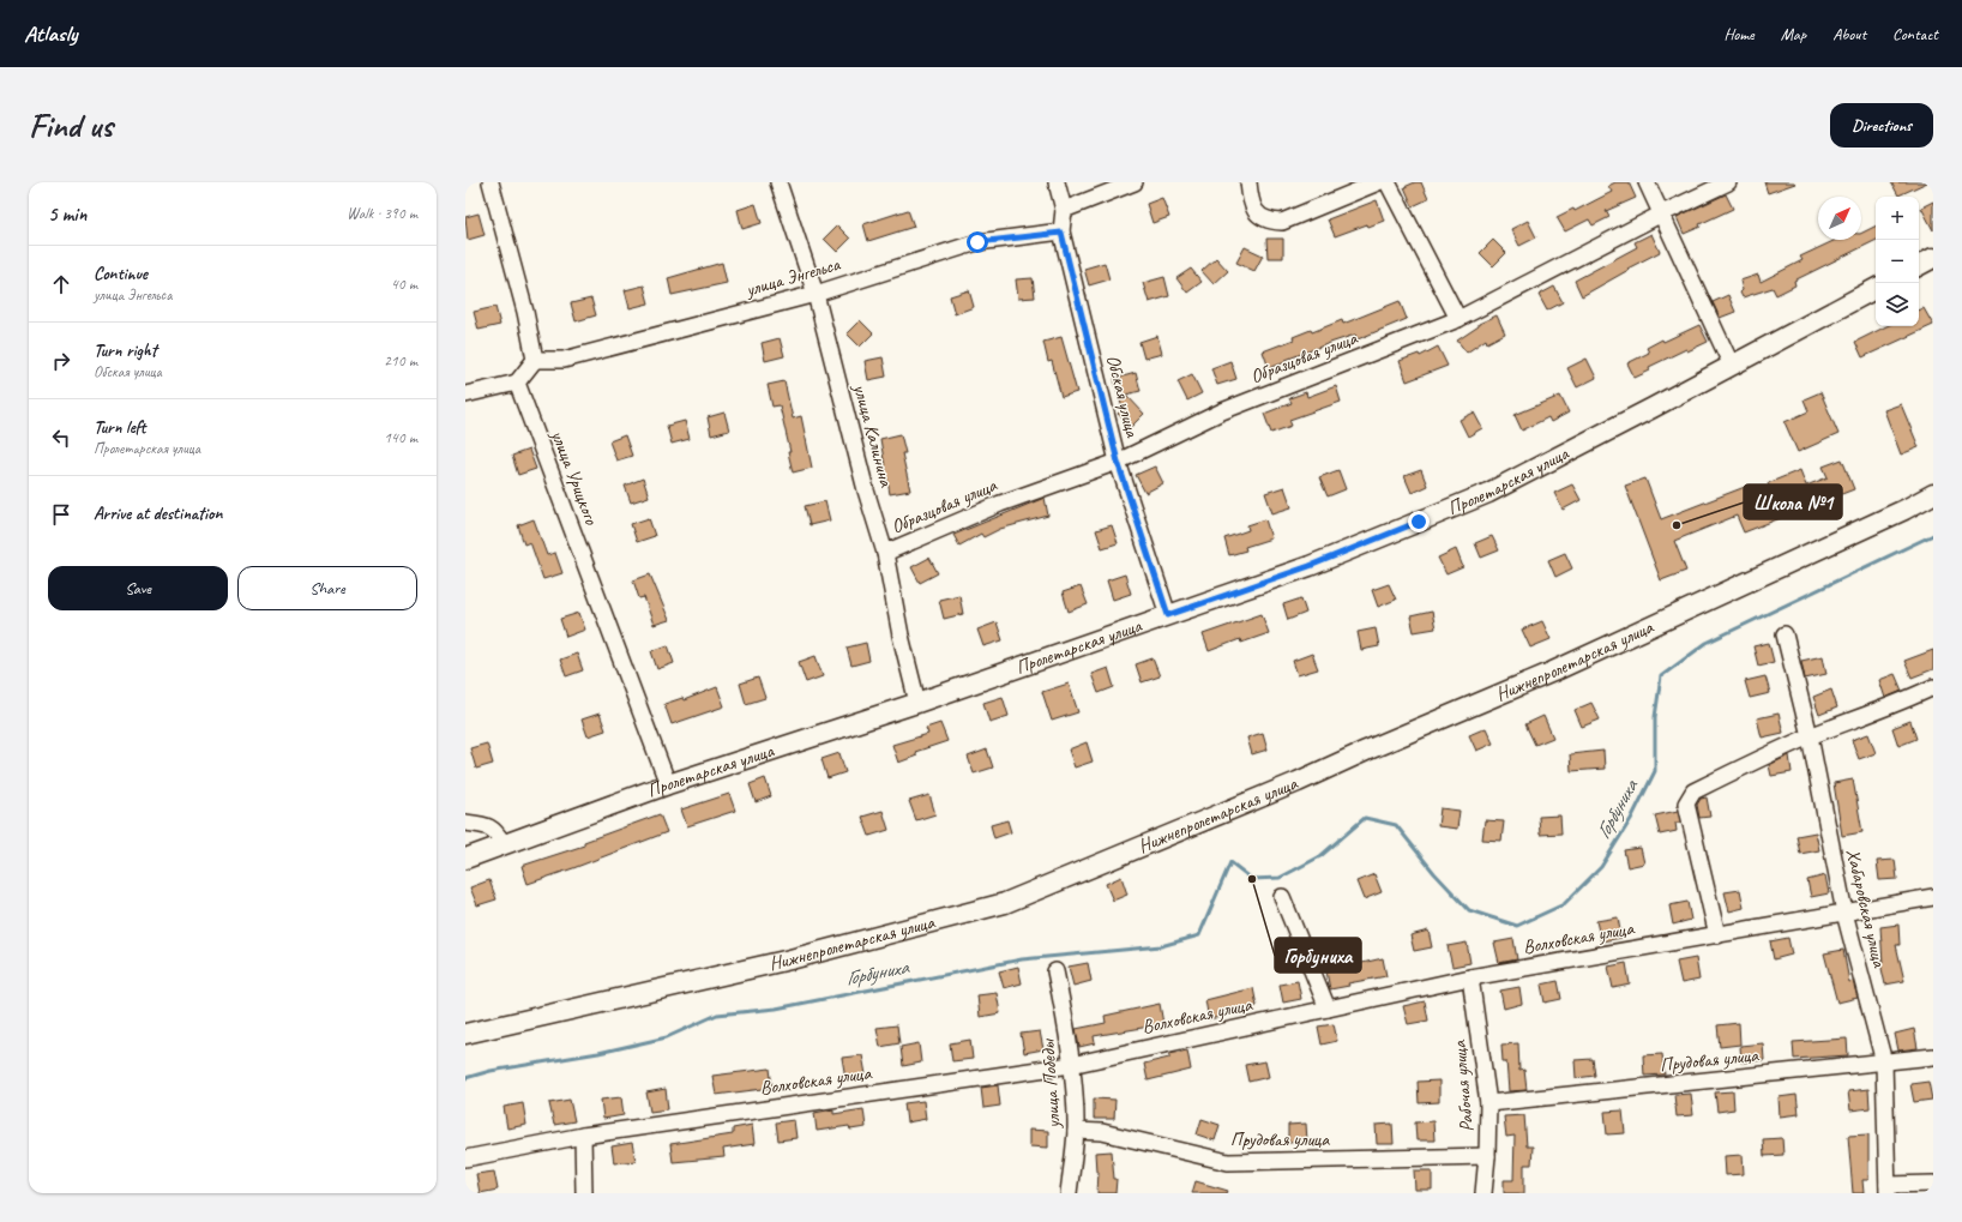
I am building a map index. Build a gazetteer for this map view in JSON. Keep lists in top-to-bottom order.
{
  "streets": {
    "main road": ["Пролетарская улица", "Нижнепролетарская улица"],
    "street": [
      "улица Энгельса",
      "Образцовая улица",
      "Обская улица",
      "улица Калинина",
      "улица Урицкого",
      "Хабаровская улица",
      "Волховская улица",
      "Прудовая улица",
      "улица Победы",
      "Рабочая улица"
    ]
  },
  "crossings": [
    ["улица Энгельса", "Обская улица"],
    ["улица Энгельса", "улица Калинина"],
    ["Образцовая улица", "Обская улица"],
    ["Образцовая улица", "улица Калинина"],
    ["Обская улица", "Пролетарская улица"],
    ["улица Калинина", "Пролетарская улица"],
    ["улица Урицкого", "Пролетарская улица"],
    ["Хабаровская улица", "Волховская улица"],
    ["Хабаровская улица", "Прудовая улица"],
    ["Волховская улица", "улица Победы"],
    ["Волховская улица", "Рабочая улица"],
    ["Прудовая улица", "улица Победы"],
    ["Прудовая улица", "Рабочая улица"]
  ],
  "water": ["Горбуниха"],
  "places": ["Школа №1", "Горбуниха"],
  "north": "top right",
  "page": {
    "header": "Atlasly",
    "nav": [
      "Home",
      "Map",
      "About",
      "Contact"
    ],
    "buttons": [
      "Directions",
      ["Save", "Share"]
    ],
    "title": "Find us",
    "heading": ["5 min", "Walk · 390 m"],
    "map_buttons": ["+", "−"],
    "list": [
      ["Continue", "улица Энгельса", "40 m"],
      ["Turn right", "Обская улица", "210 m"],
      ["Turn left", "Пролетарская улица", "140 m"],
      "Arrive at destination"
    ]
  }
}
